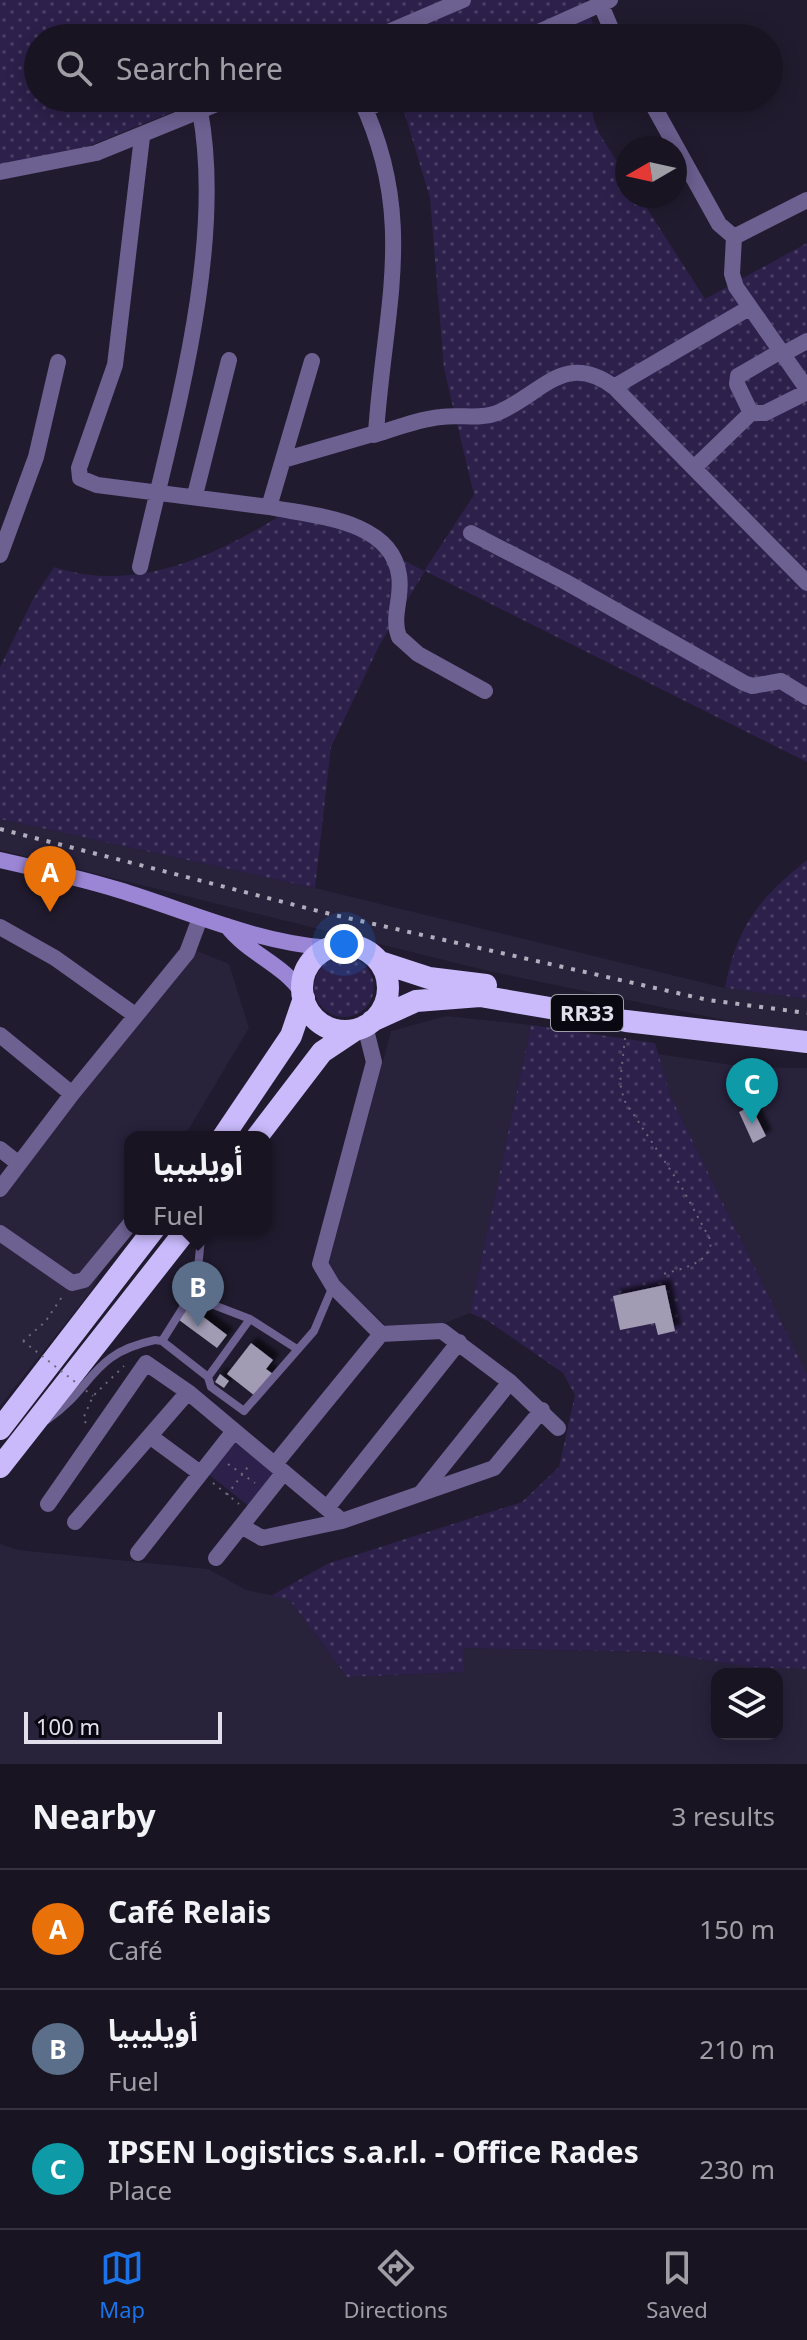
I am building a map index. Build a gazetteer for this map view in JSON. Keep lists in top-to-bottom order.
{
  "streets": {
    "highway": ["RR33"]
  },
  "scale_bar": "100 m",
  "north": "left",
  "page": {
    "search": "Search here",
    "pins": ["A", "C", "B"],
    "popup": ["أويليبيا", "Fuel"],
    "scale": "100 m",
    "heading": ["Nearby", "3 results"],
    "list": [
      {
        "mark": "A",
        "name": "Café Relais",
        "note": "Café",
        "value": "150 m"
      },
      {
        "mark": "B",
        "name": "أويليبيا",
        "note": "Fuel",
        "value": "210 m"
      },
      {
        "mark": "C",
        "name": "IPSEN Logistics s.a.r.l. - Office Rades",
        "note": "Place",
        "value": "230 m"
      }
    ],
    "nav": ["Map", "Directions", "Saved"]
  }
}
